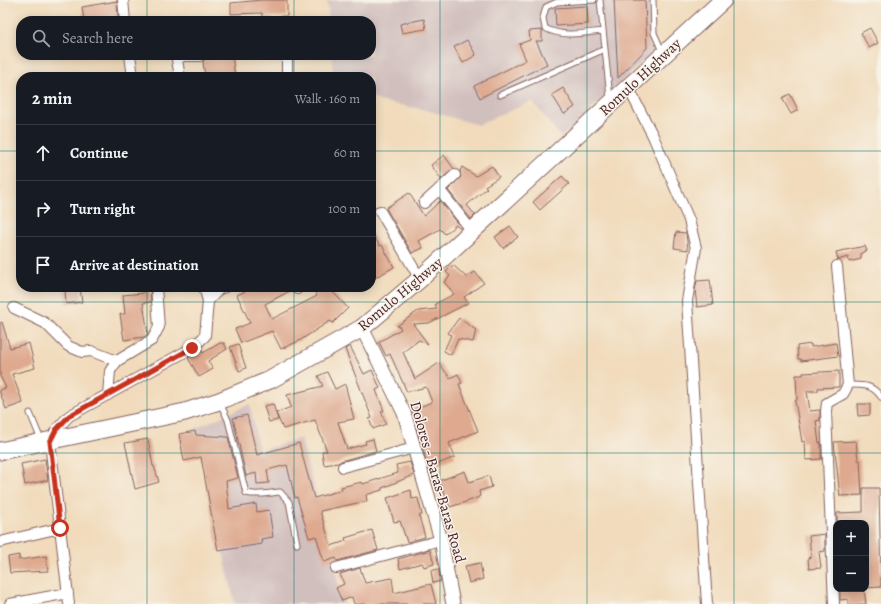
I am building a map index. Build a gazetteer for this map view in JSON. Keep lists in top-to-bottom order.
{
  "streets": {
    "highway": ["Romulo Highway"],
    "street": ["Dolores - Baras-Baras Road"]
  },
  "crossings": [
    ["Romulo Highway", "Dolores - Baras-Baras Road"]
  ],
  "page": {
    "search": "Search here",
    "heading": ["2 min", "Walk · 160 m"],
    "list": [
      ["Continue", "60 m"],
      ["Turn right", "100 m"],
      "Arrive at destination"
    ],
    "map_buttons": ["+", "−"]
  }
}
